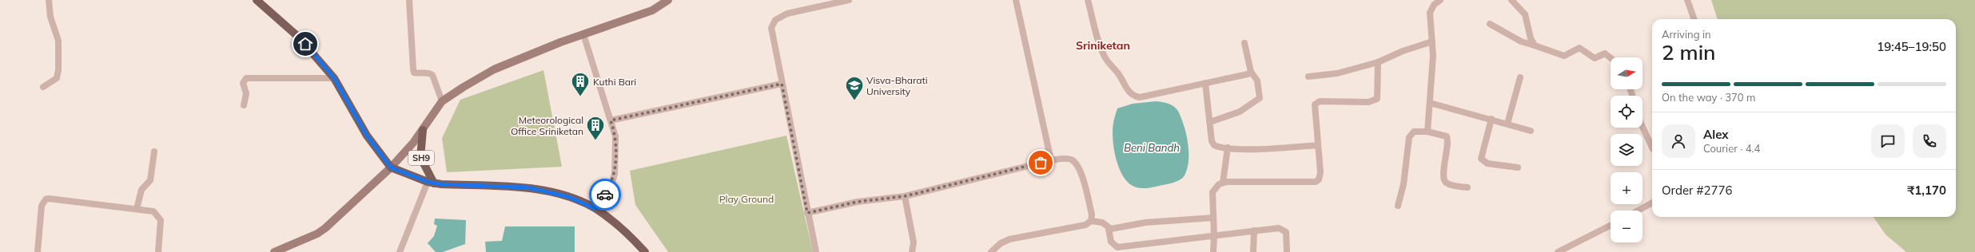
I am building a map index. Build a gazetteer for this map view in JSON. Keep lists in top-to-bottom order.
{
  "streets": {
    "main road": ["SH9"]
  },
  "districts": ["Sriniketan"],
  "water": ["Beni Bandh"],
  "parks": ["Play Ground"],
  "places": {
    "building": ["Kuthi Bari", "Meteorological Office Sriniketan"],
    "school or university": ["Visva-Bharati University"]
  },
  "north": "right",
  "page": {
    "heading": ["2 min", "Arriving in", "19:45–19:50"],
    "panel": [
      "Alex",
      "Courier · 4.4",
      "Order #2776",
      "₹1,170"
    ],
    "map_buttons": ["+", "−"],
    "bar": "On the way · 370 m"
  }
}
